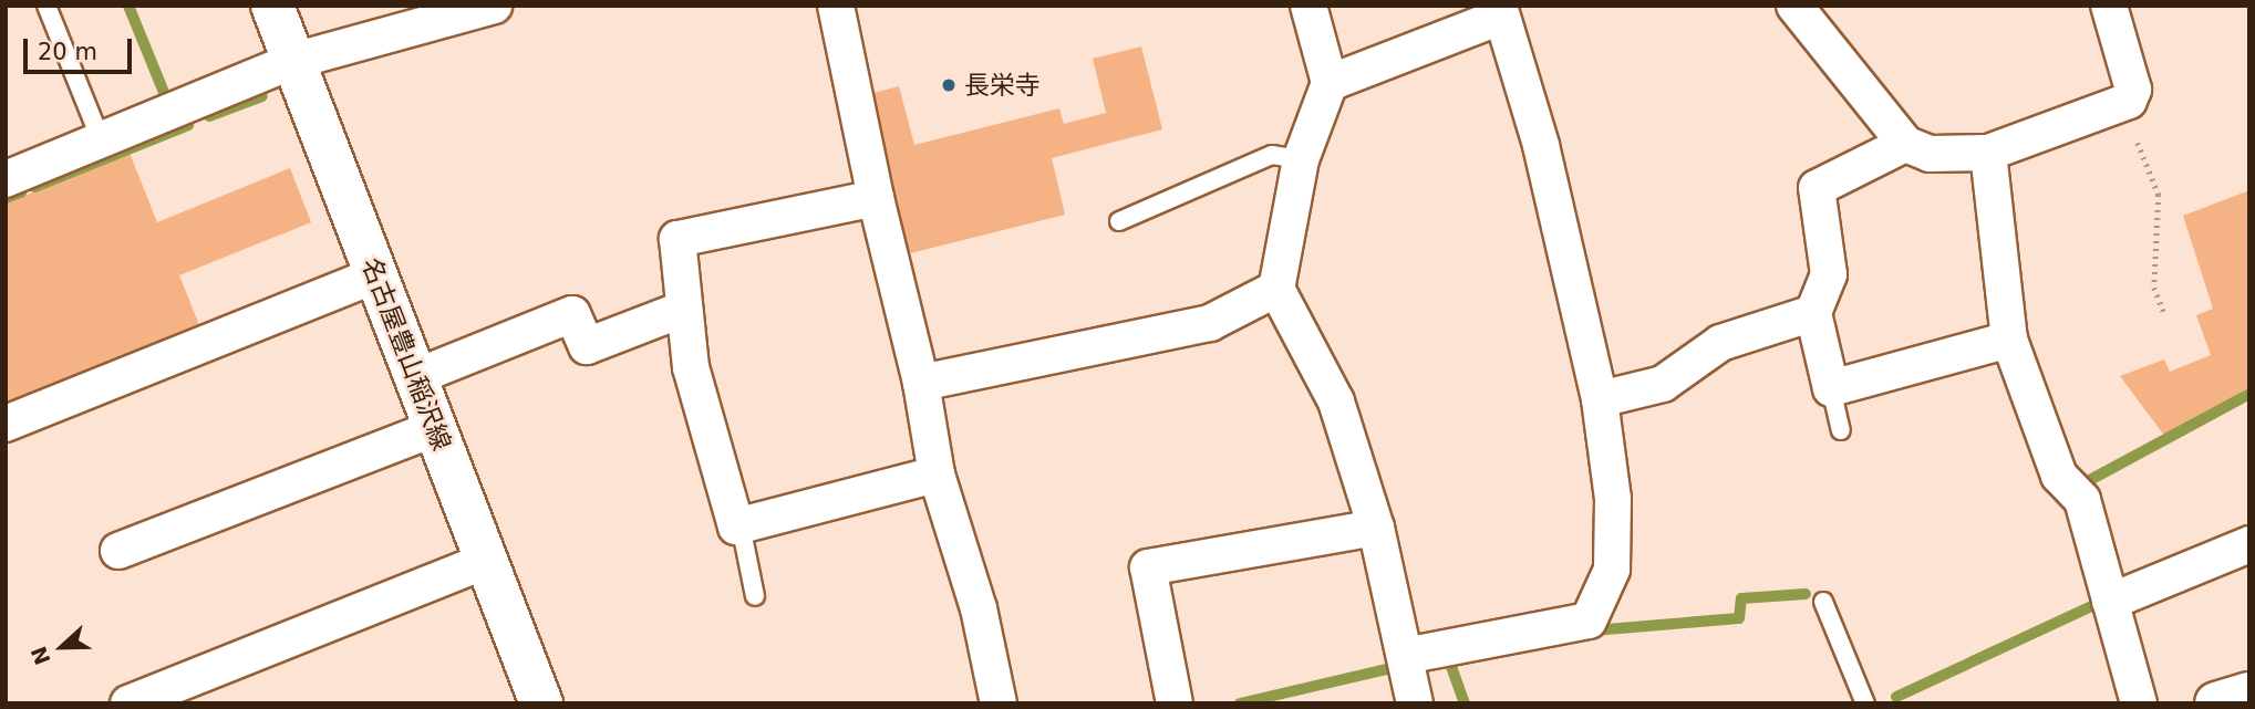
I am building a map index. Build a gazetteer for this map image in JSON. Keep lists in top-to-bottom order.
{
  "streets": {
    "main road": ["名古屋豊山稲沢線"]
  },
  "places": ["長栄寺"],
  "scale_bar": "20 m",
  "north": "left"
}
